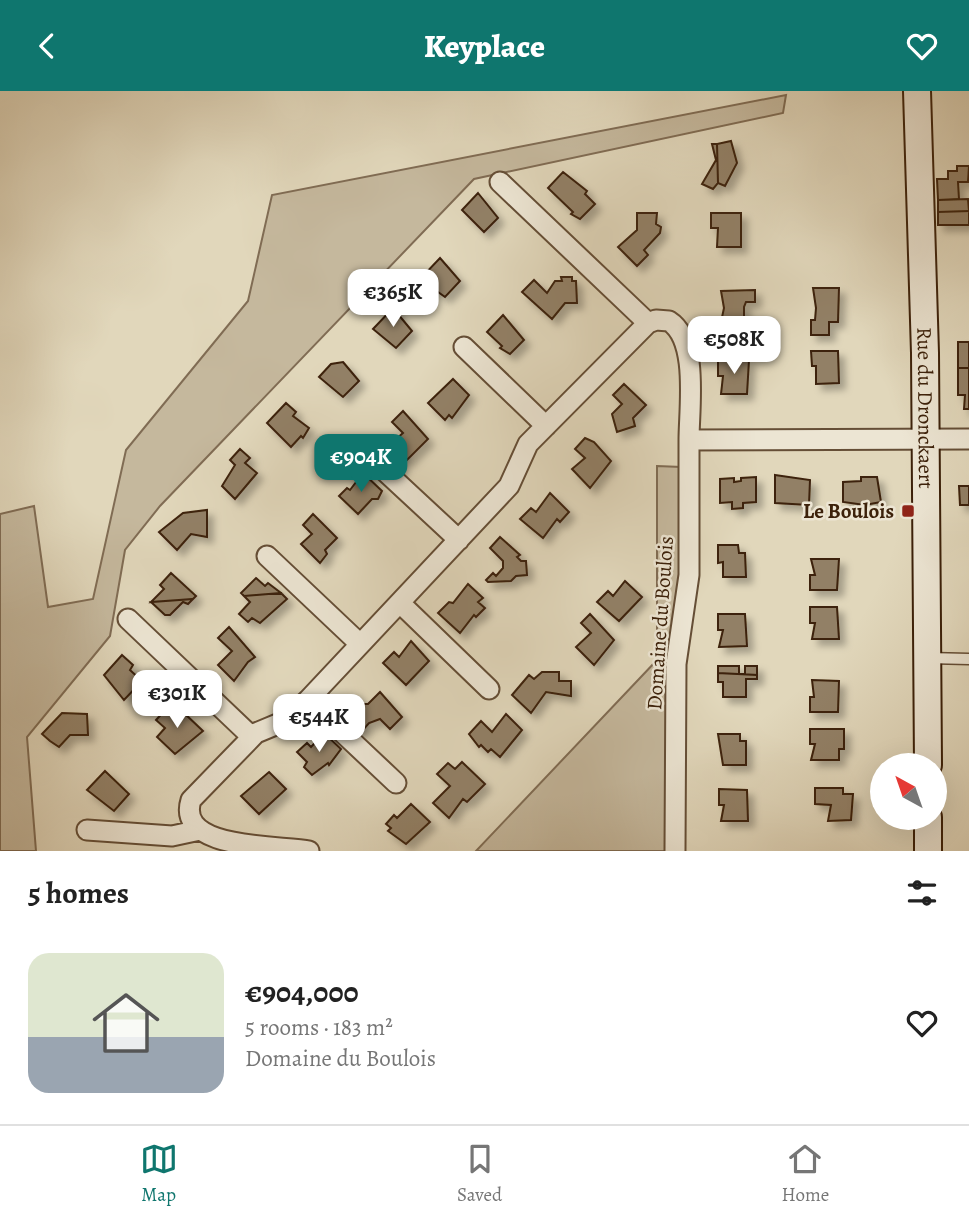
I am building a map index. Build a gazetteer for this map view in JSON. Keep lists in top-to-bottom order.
{
  "streets": {
    "main road": ["Rue du Dronckaert"],
    "street": ["Domaine du Boulois"]
  },
  "places": {
    "transit": ["Le Boulois"]
  },
  "north": "top left",
  "page": {
    "header": "Keyplace",
    "price": [
      "€365K",
      "€508K",
      "€904K",
      "€301K",
      "€544K"
    ],
    "heading": "5 homes",
    "list": [
      {
        "name": "€904,000",
        "note": "5 rooms · 183 m² · Domaine du Boulois"
      }
    ],
    "tabs": ["Map", "Saved", "Home"]
  }
}
